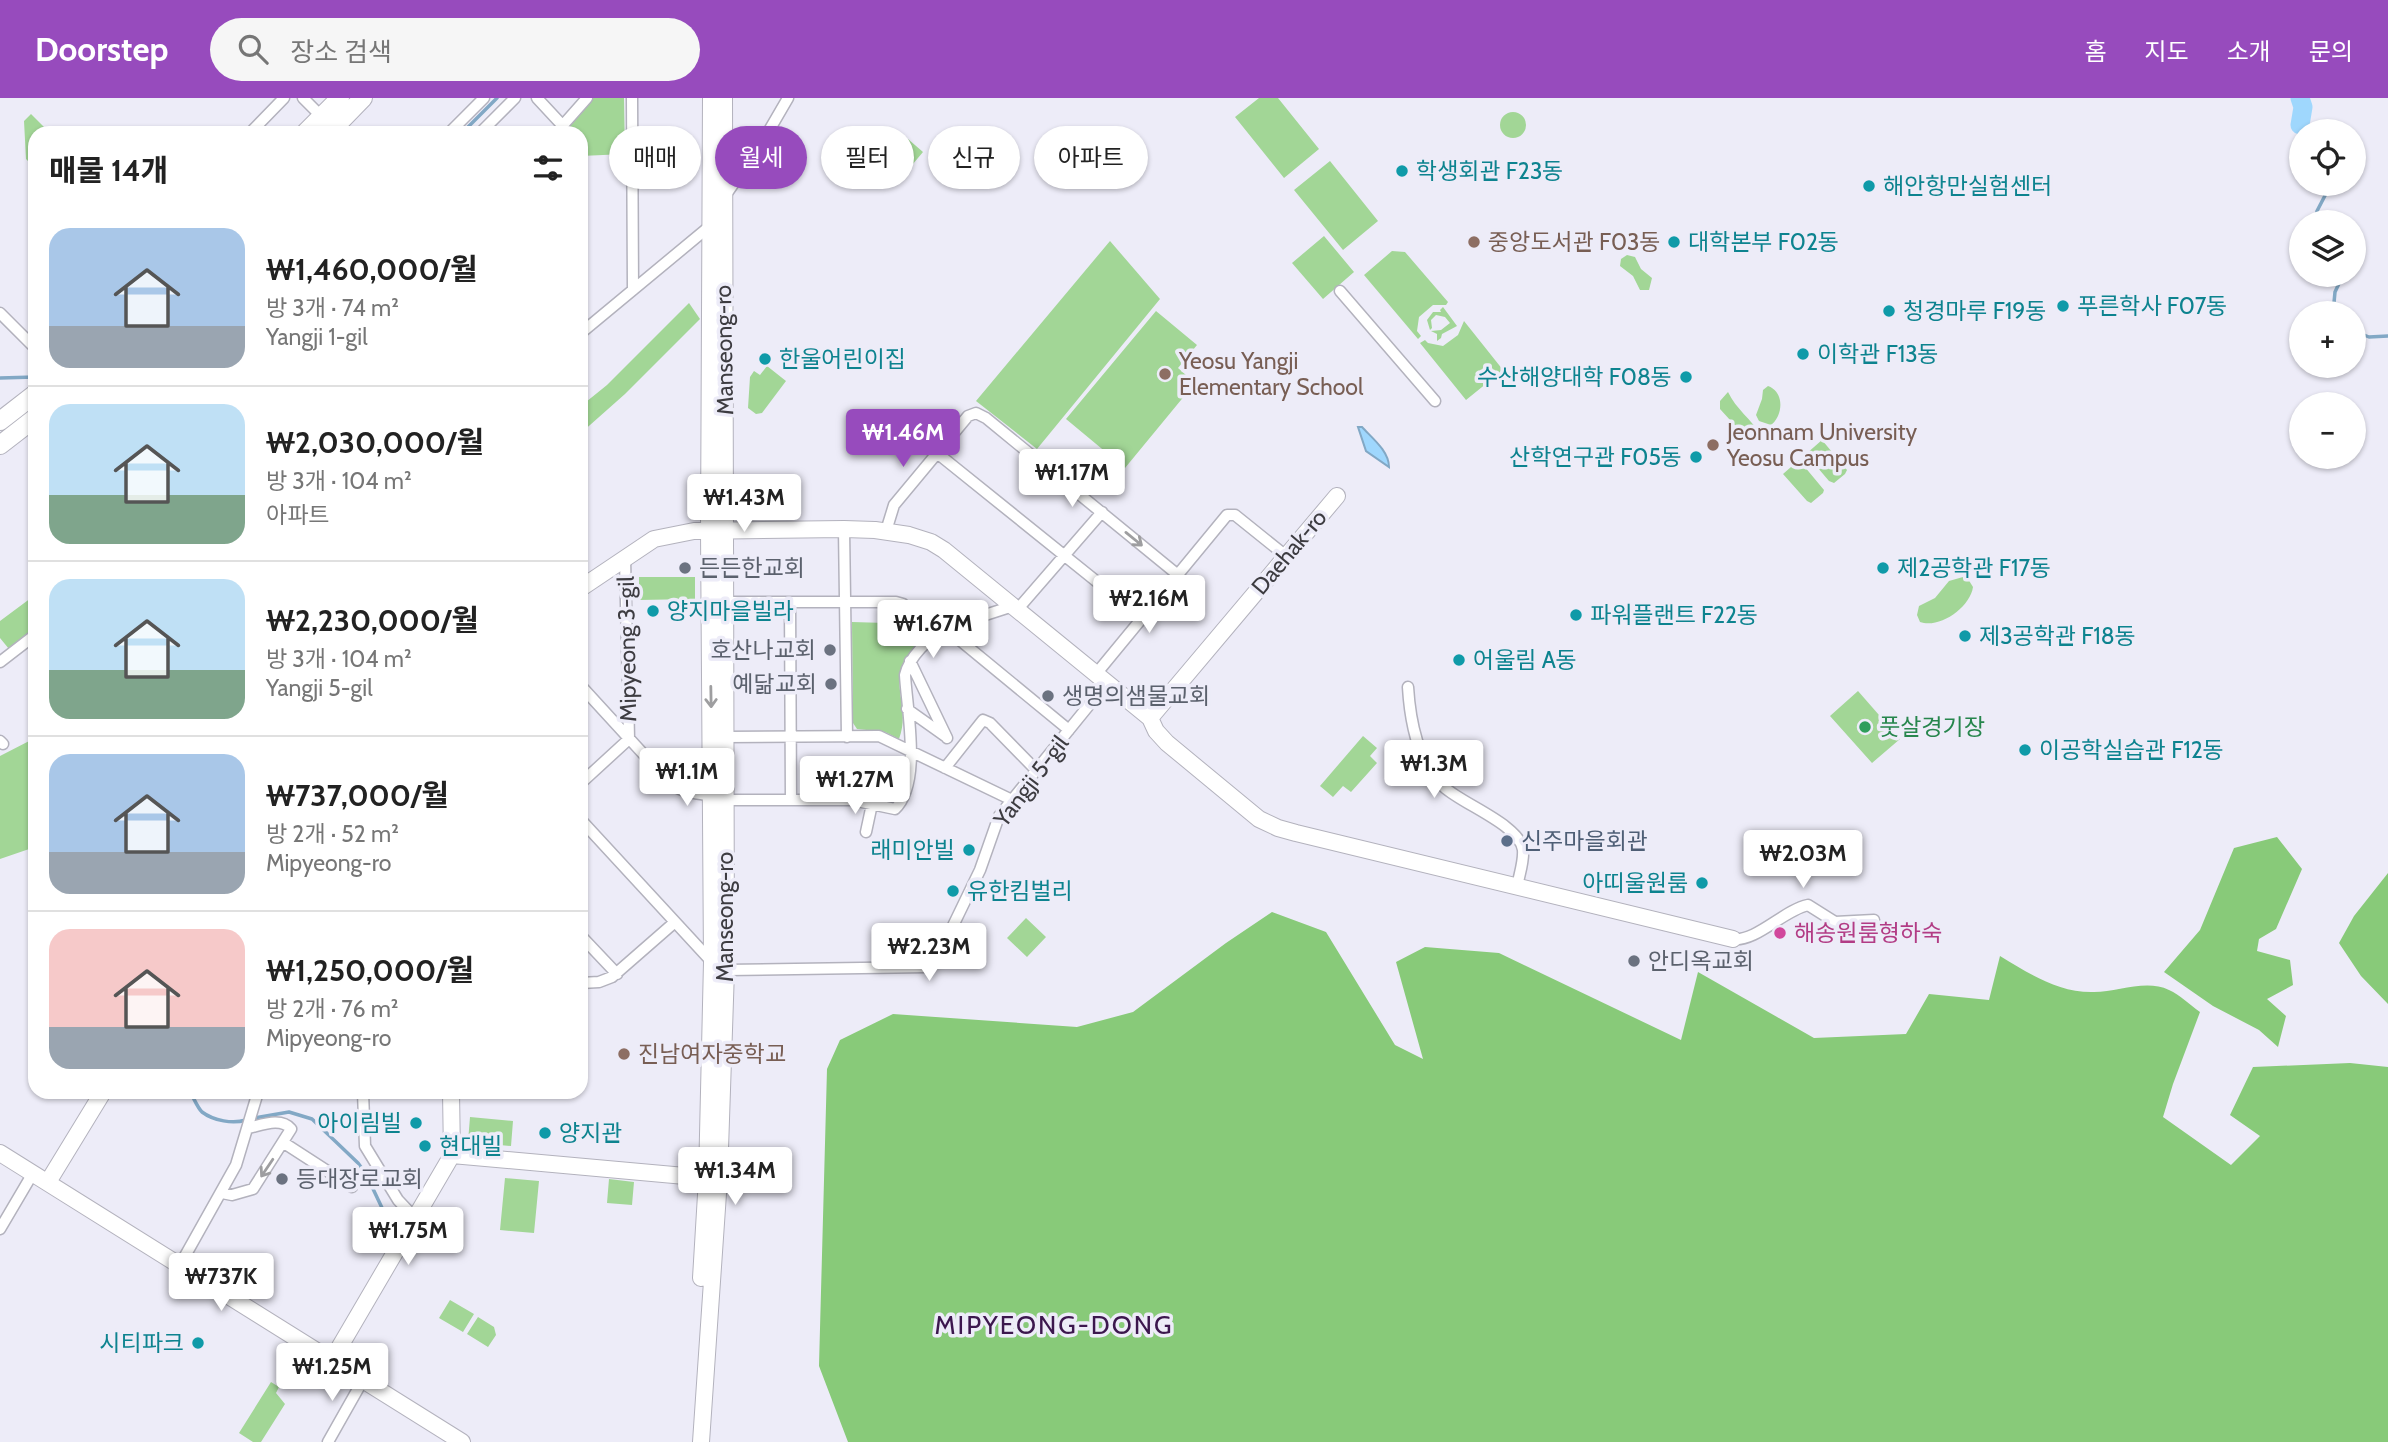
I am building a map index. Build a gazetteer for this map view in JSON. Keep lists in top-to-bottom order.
{
  "streets": {
    "street": [
      "Manseong-ro",
      "Daehak-ro",
      "Mipyeong 3-gil",
      "Yangji 5-gil"
    ]
  },
  "crossings": [
    ["Manseong-ro", "Mipyeong 3-gil"],
    ["Manseong-ro", "Yangji 5-gil"],
    ["Daehak-ro", "Yangji 5-gil"]
  ],
  "districts": ["MIPYEONG-DONG"],
  "places": [
    "학생회관 F23동",
    "해안항만실험센터",
    "중앙도서관 F03동",
    "대학본부 F02동",
    "푸른학사 F07동",
    "청경마루 F19동",
    "이학관 F13동",
    "한울어린이집",
    "Yeosu Yangji Elementary School",
    "수산해양대학 F08동",
    "Jeonnam University Yeosu Campus",
    "산학연구관 F05동",
    "든든한교회",
    "제2공학관 F17동",
    "양지마을빌라",
    "파워플랜트 F22동",
    "제3공학관 F18동",
    "호산나교회",
    "어울림 A동",
    "예닮교회",
    "생명의샘물교회",
    "풋살경기장",
    "이공학실습관 F12동",
    "신주마을회관",
    "래미안빌",
    "아띠울원룸",
    "유한킴벌리",
    "해송원룸형하숙",
    "안디옥교회",
    "진남여자중학교",
    "아이림빌",
    "양지관",
    "현대빌",
    "등대장로교회",
    "시티파크"
  ],
  "page": {
    "header": "Doorstep",
    "search": "장소 검색",
    "nav": [
      "홈",
      "지도",
      "소개",
      "문의"
    ],
    "map_buttons": ["+", "−"],
    "chip": [
      "매매",
      "월세",
      "필터",
      "신규",
      "아파트"
    ],
    "heading": "매물 14개",
    "list": [
      {
        "name": "₩1,460,000/월",
        "note": "방 3개 · 74 m² · Yangji 1-gil"
      },
      {
        "name": "₩2,030,000/월",
        "note": "방 3개 · 104 m² · 아파트"
      },
      {
        "name": "₩2,230,000/월",
        "note": "방 3개 · 104 m² · Yangji 5-gil"
      },
      {
        "name": "₩737,000/월",
        "note": "방 2개 · 52 m² · Mipyeong-ro"
      },
      {
        "name": "₩1,250,000/월",
        "note": "방 2개 · 76 m² · Mipyeong-ro"
      }
    ],
    "price": [
      "₩1.46M",
      "₩1.17M",
      "₩1.43M",
      "₩2.16M",
      "₩1.67M",
      "₩1.3M",
      "₩1.1M",
      "₩1.27M",
      "₩2.03M",
      "₩2.23M",
      "₩1.34M",
      "₩1.75M",
      "₩737K",
      "₩1.25M"
    ]
  }
}
